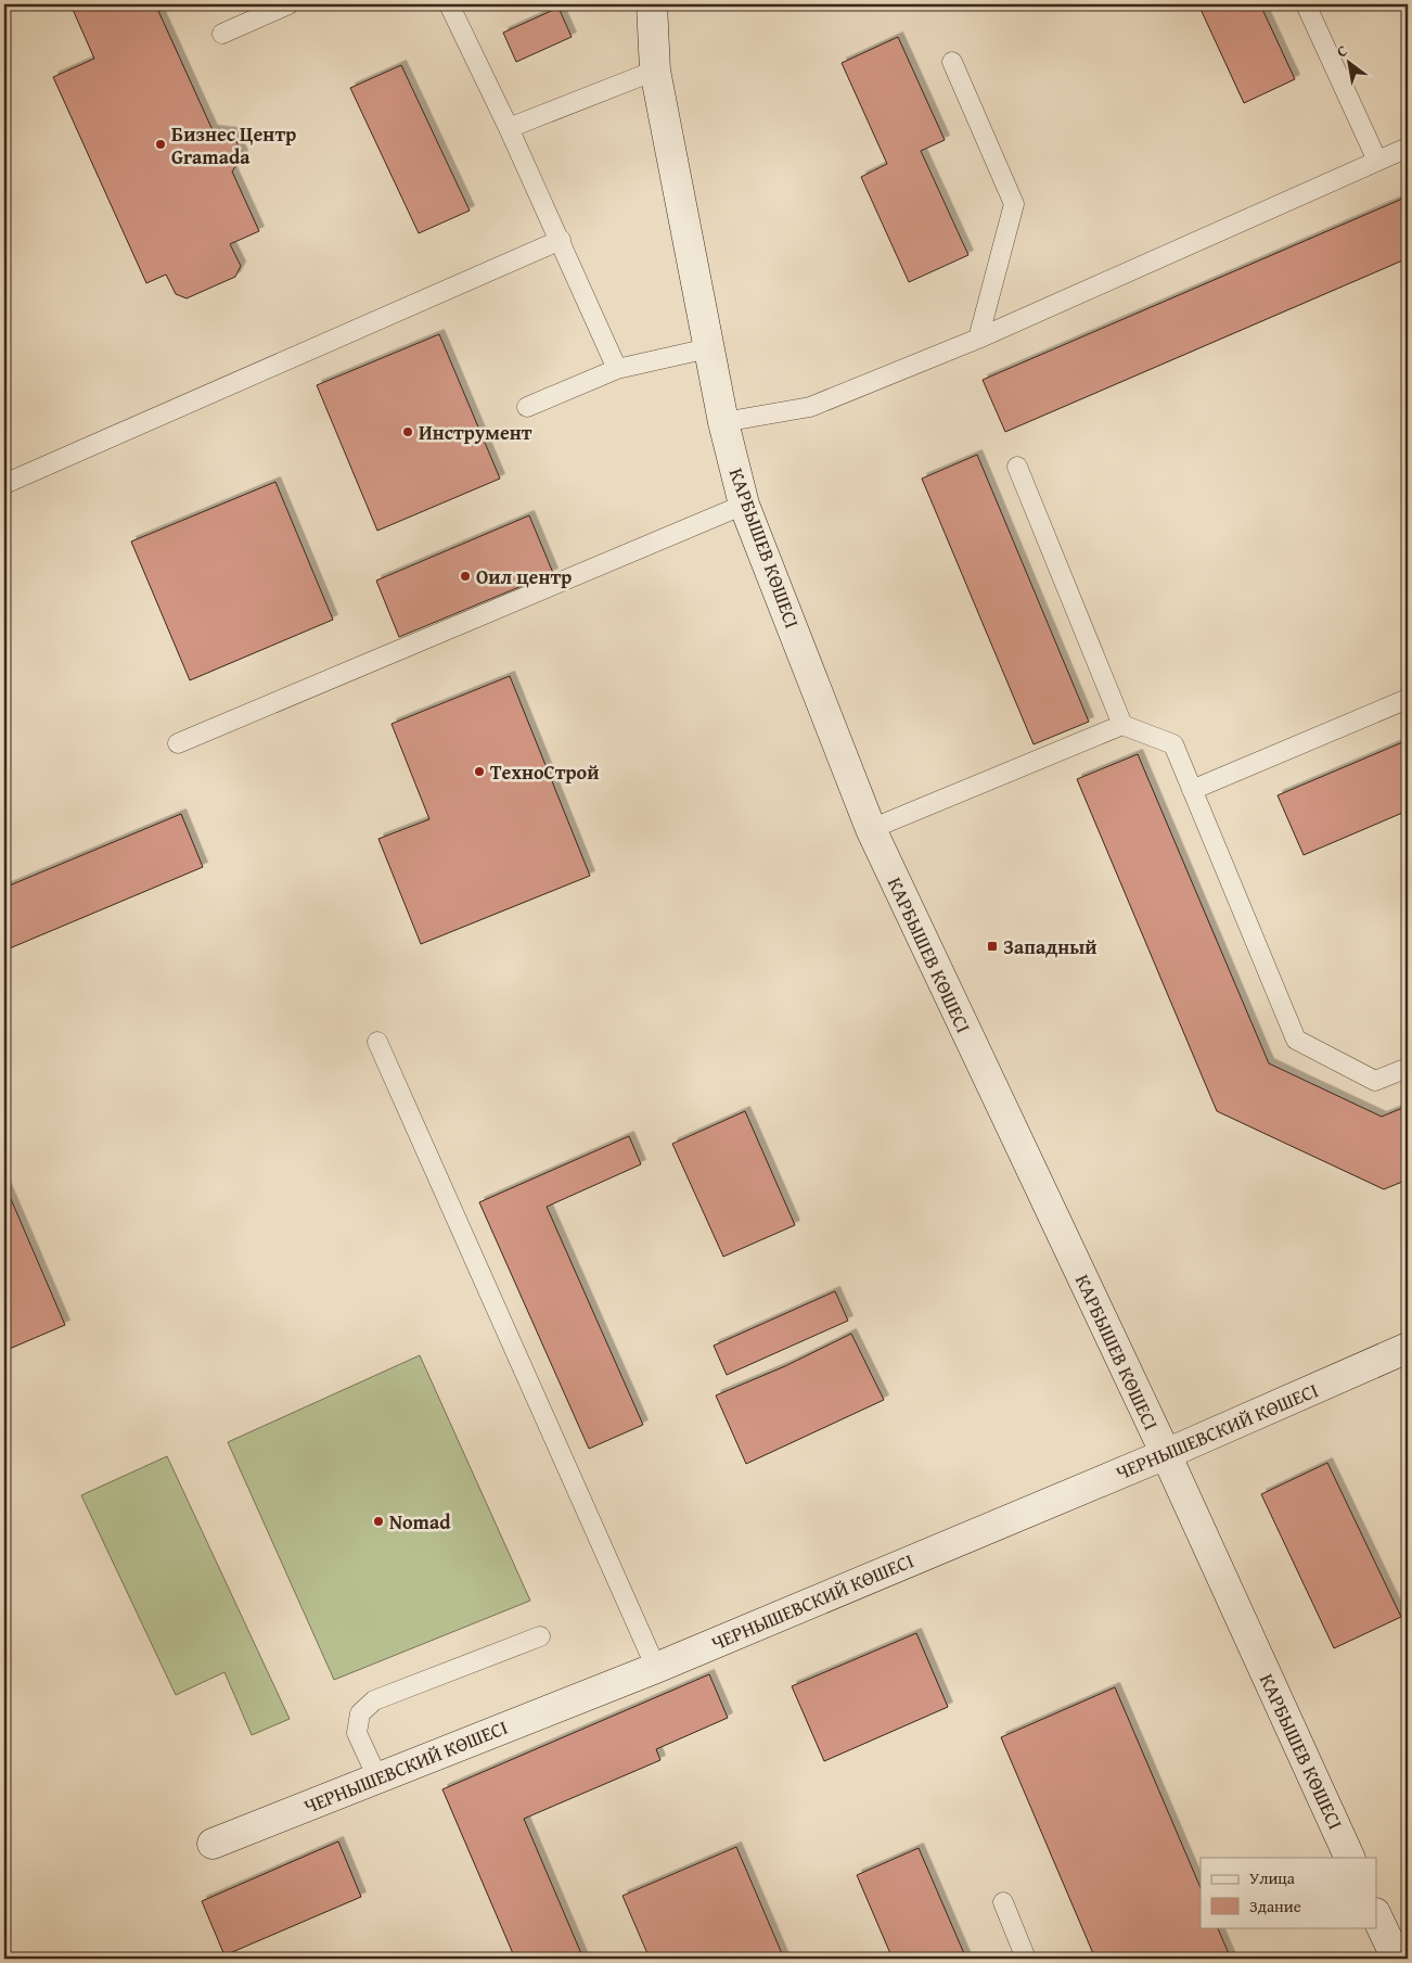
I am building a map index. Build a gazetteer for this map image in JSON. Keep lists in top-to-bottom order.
{
  "streets": {
    "main road": ["КАРБЫШЕВ КӨШЕСІ", "ЧЕРНЫШЕВСКИЙ КӨШЕСІ"]
  },
  "crossings": [
    ["КАРБЫШЕВ КӨШЕСІ", "ЧЕРНЫШЕВСКИЙ КӨШЕСІ"]
  ],
  "places": {
    "other": [
      "Бизнес Центр Gramada",
      "Инструмент",
      "Оил центр",
      "ТехноСтрой",
      "Nomad"
    ],
    "transit": ["Западный"]
  },
  "legend": ["Улица", "Здание"],
  "north": "top left"
}
